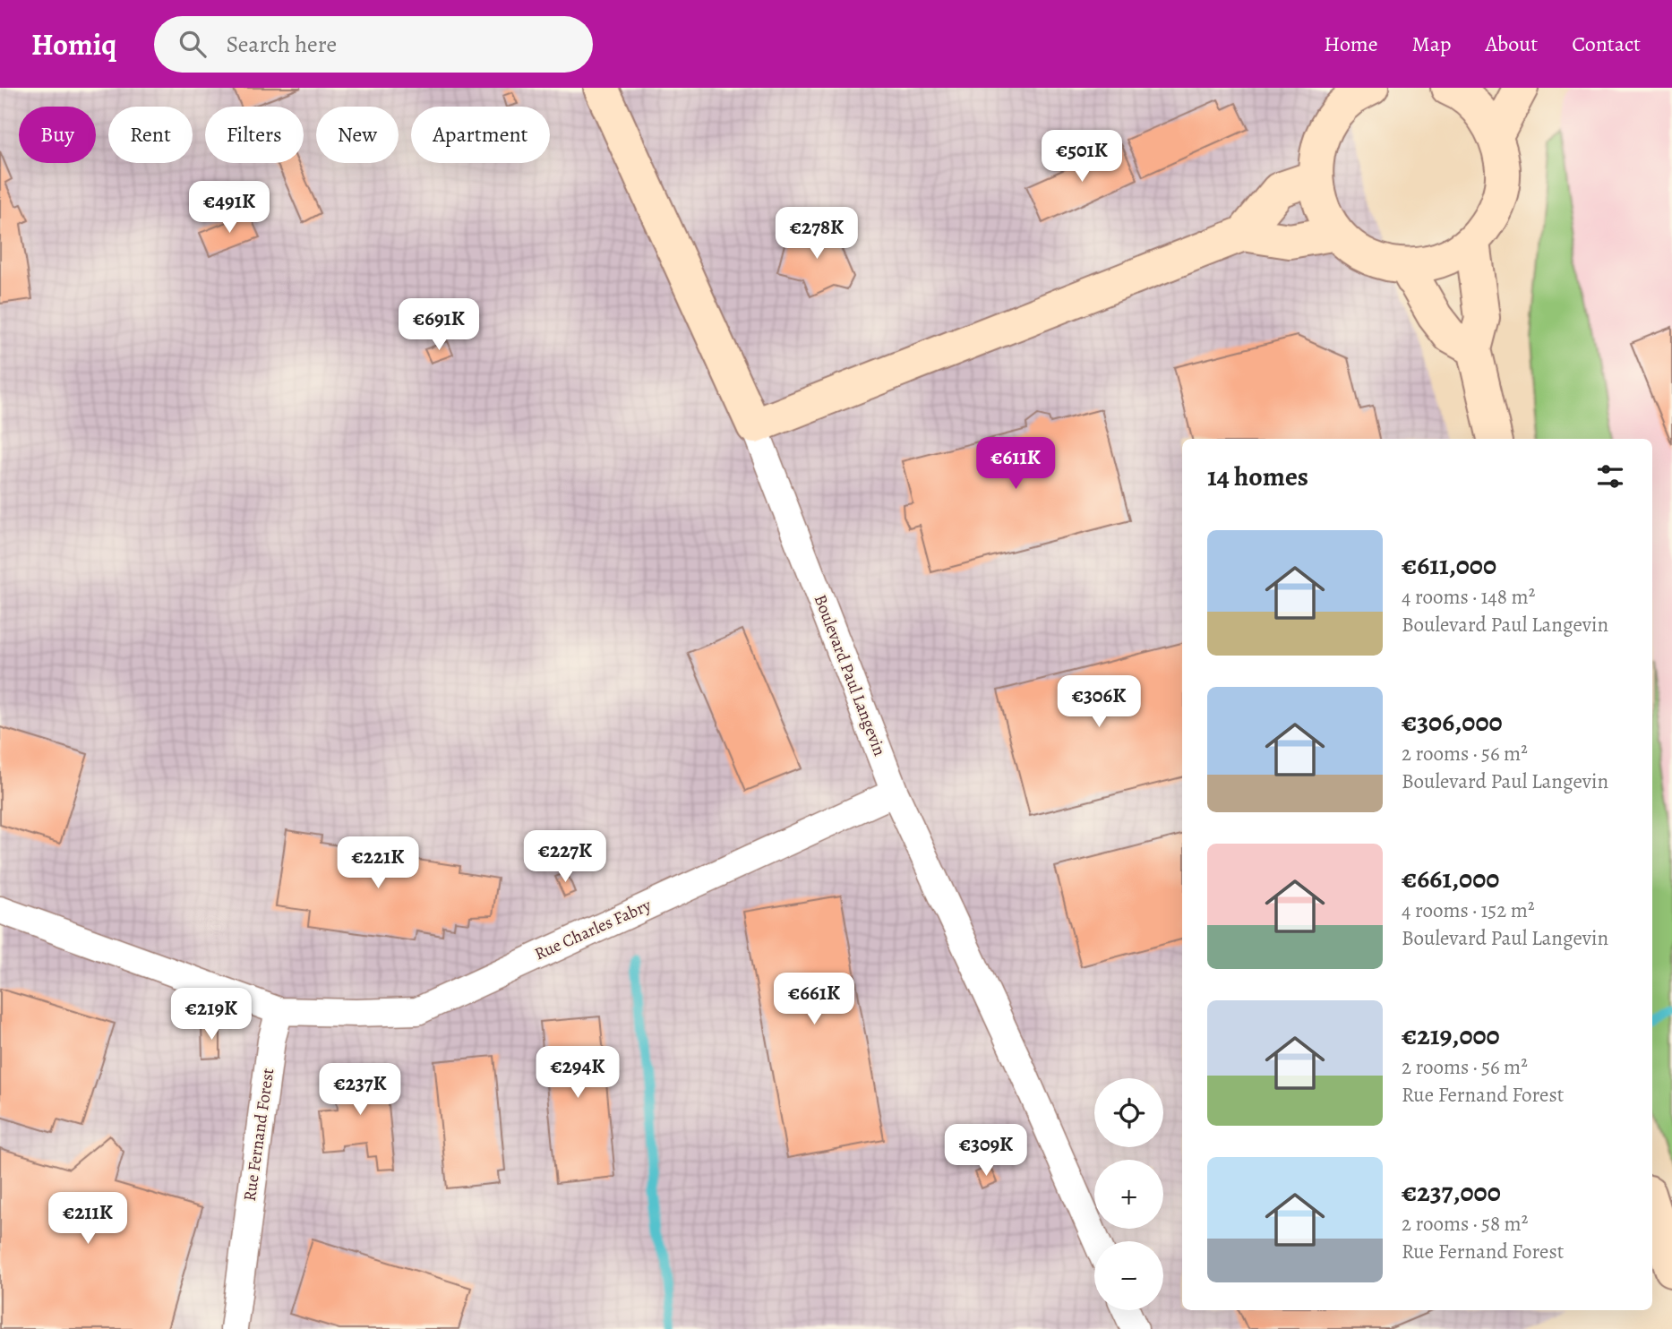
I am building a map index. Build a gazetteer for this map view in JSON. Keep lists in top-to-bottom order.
{
  "streets": {
    "main road": ["Boulevard Paul Langevin"],
    "street": ["Rue Charles Fabry", "Rue Fernand Forest"]
  },
  "crossings": [
    ["Boulevard Paul Langevin", "Rue Charles Fabry"],
    ["Rue Charles Fabry", "Rue Fernand Forest"]
  ],
  "page": {
    "header": "Homiq",
    "search": "Search here",
    "nav": [
      "Home",
      "Map",
      "About",
      "Contact"
    ],
    "chip": [
      "Buy",
      "Rent",
      "Filters",
      "New",
      "Apartment"
    ],
    "price": [
      "€501K",
      "€491K",
      "€278K",
      "€691K",
      "€611K",
      "€306K",
      "€227K",
      "€221K",
      "€661K",
      "€219K",
      "€294K",
      "€237K",
      "€309K",
      "€211K"
    ],
    "heading": "14 homes",
    "list": [
      {
        "name": "€611,000",
        "note": "4 rooms · 148 m² · Boulevard Paul Langevin"
      },
      {
        "name": "€306,000",
        "note": "2 rooms · 56 m² · Boulevard Paul Langevin"
      },
      {
        "name": "€661,000",
        "note": "4 rooms · 152 m² · Boulevard Paul Langevin"
      },
      {
        "name": "€219,000",
        "note": "2 rooms · 56 m² · Rue Fernand Forest"
      },
      {
        "name": "€237,000",
        "note": "2 rooms · 58 m² · Rue Fernand Forest"
      }
    ],
    "map_buttons": ["+", "−"]
  }
}
